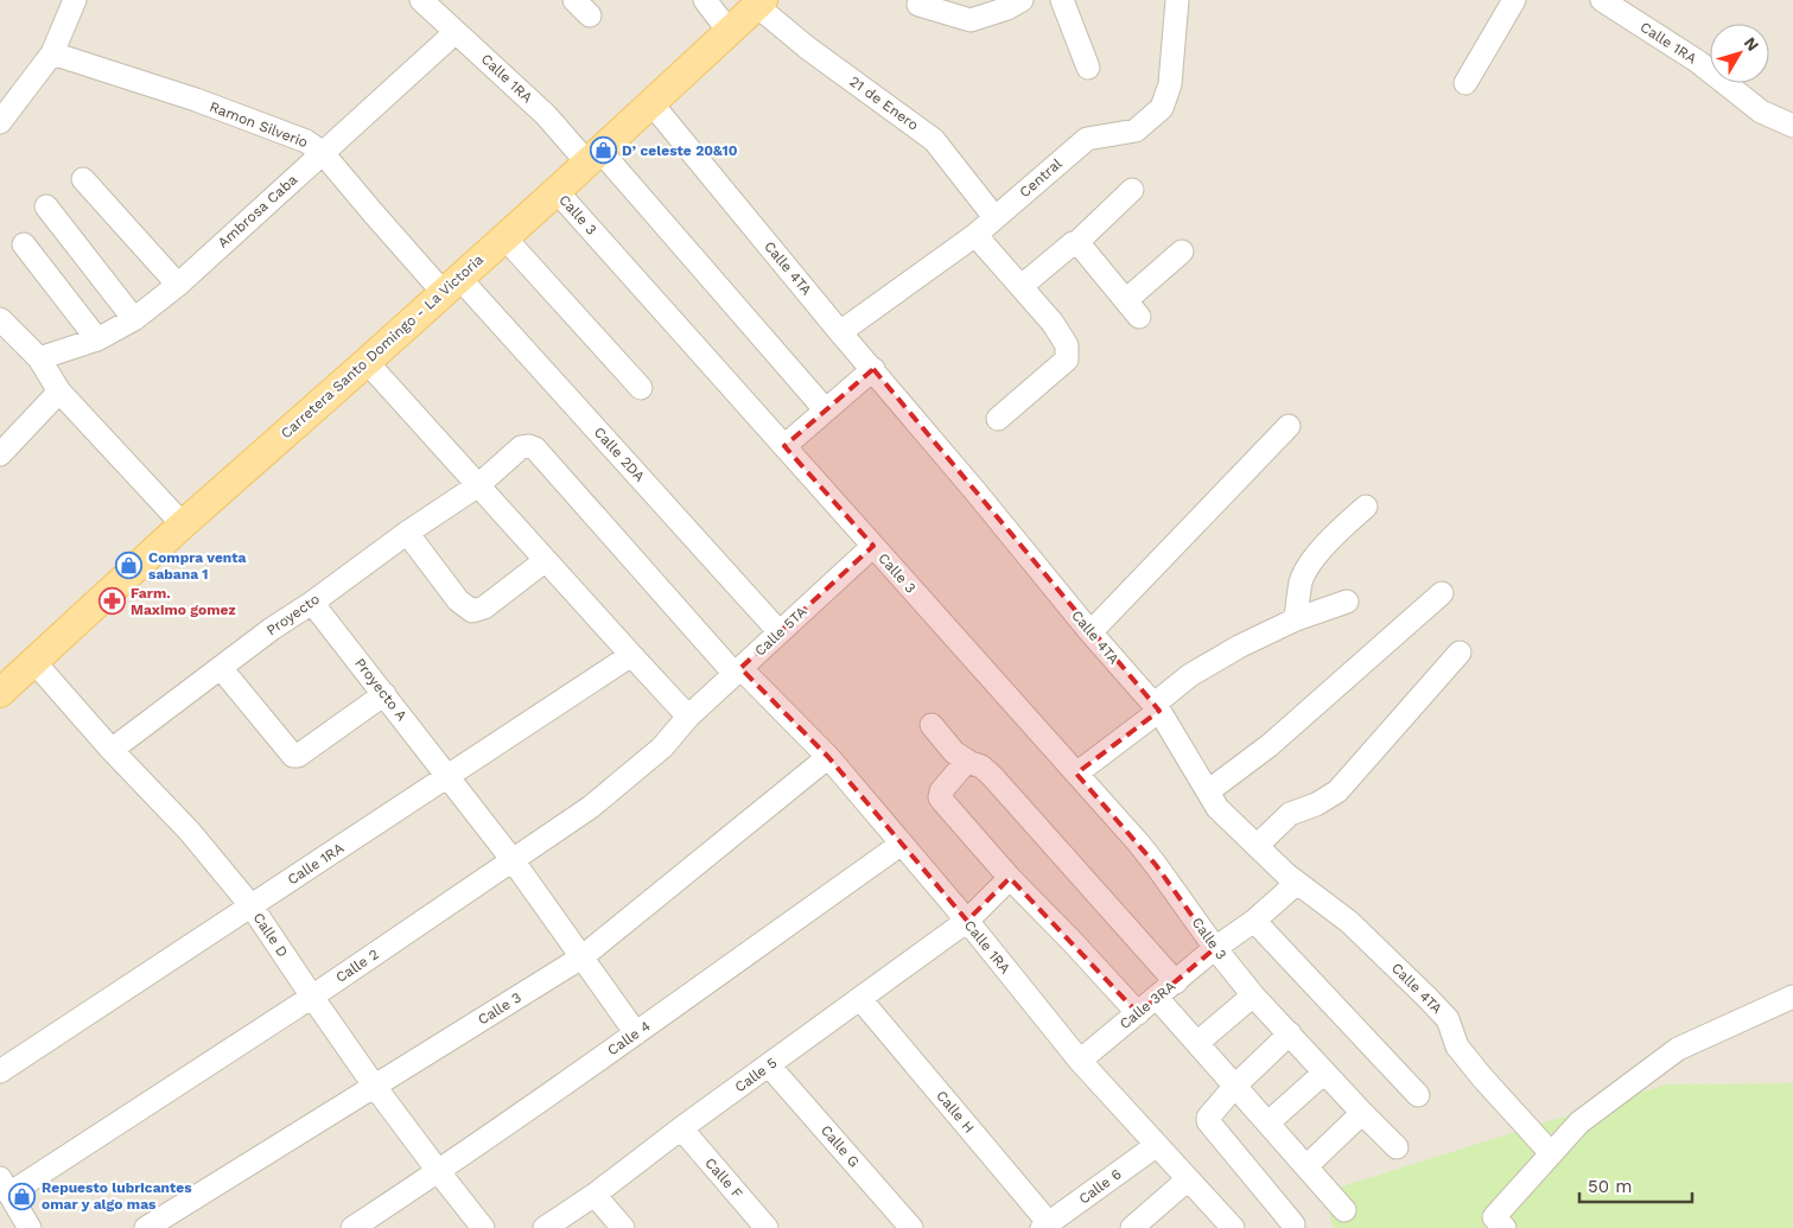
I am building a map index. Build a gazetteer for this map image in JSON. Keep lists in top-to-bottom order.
{
  "streets": {
    "main road": ["Carretera Santo Domingo - La Victoria"],
    "street": [
      "Calle 1RA",
      "21 de Enero",
      "Ramon Silverio",
      "Central",
      "Ambrosa Caba",
      "Calle 3",
      "Calle 4TA",
      "Calle 2DA",
      "Proyecto",
      "Calle 5TA",
      "Proyecto A",
      "Calle D",
      "Calle 2",
      "Calle 3RA",
      "Calle 4",
      "Calle 5",
      "Calle H",
      "Calle G",
      "Calle F",
      "Calle 6"
    ]
  },
  "crossings": [
    ["Calle 1RA", "Ambrosa Caba"],
    ["Calle 1RA", "Calle 3"],
    ["Calle 1RA", "Carretera Santo Domingo - La Victoria"],
    ["Calle 1RA", "Proyecto"],
    ["Calle 1RA", "Calle 5TA"],
    ["Calle 1RA", "Proyecto A"],
    ["Calle 1RA", "Calle D"],
    ["Calle 1RA", "Calle 3RA"],
    ["Calle 1RA", "Calle 4"],
    ["Calle 1RA", "Calle 5"],
    ["Calle 1RA", "Calle 6"],
    ["21 de Enero", "Central"],
    ["21 de Enero", "Carretera Santo Domingo - La Victoria"],
    ["Ramon Silverio", "Ambrosa Caba"],
    ["Ramon Silverio", "Carretera Santo Domingo - La Victoria"],
    ["Ramon Silverio", "Calle 2DA"],
    ["Central", "Calle 4TA"],
    ["Calle 3", "Carretera Santo Domingo - La Victoria"],
    ["Calle 3", "Calle 5TA"],
    ["Calle 3", "Proyecto A"],
    ["Calle 3", "Calle D"],
    ["Calle 3", "Calle 3RA"],
    ["Calle 4TA", "Carretera Santo Domingo - La Victoria"],
    ["Calle 4TA", "Calle 3RA"],
    ["Carretera Santo Domingo - La Victoria", "Calle 2DA"],
    ["Carretera Santo Domingo - La Victoria", "Calle D"],
    ["Calle 2DA", "Calle 5TA"],
    ["Proyecto", "Calle 5TA"],
    ["Proyecto", "Proyecto A"],
    ["Proyecto", "Calle D"],
    ["Calle 5TA", "Calle 2"],
    ["Proyecto A", "Calle 2"],
    ["Proyecto A", "Calle 4"],
    ["Calle D", "Calle 2"],
    ["Calle D", "Calle 4"],
    ["Calle 5", "Calle H"],
    ["Calle 5", "Calle G"],
    ["Calle 5", "Calle F"],
    ["Calle H", "Calle 6"]
  ],
  "places": {
    "shop": ["D’ celeste 20&10", "Compra venta sabana 1", "Repuesto lubricantes omar y algo mas"],
    "pharmacy": ["Farm. Maximo gomez"]
  },
  "scale_bar": "50 m",
  "north": "top right"
}
